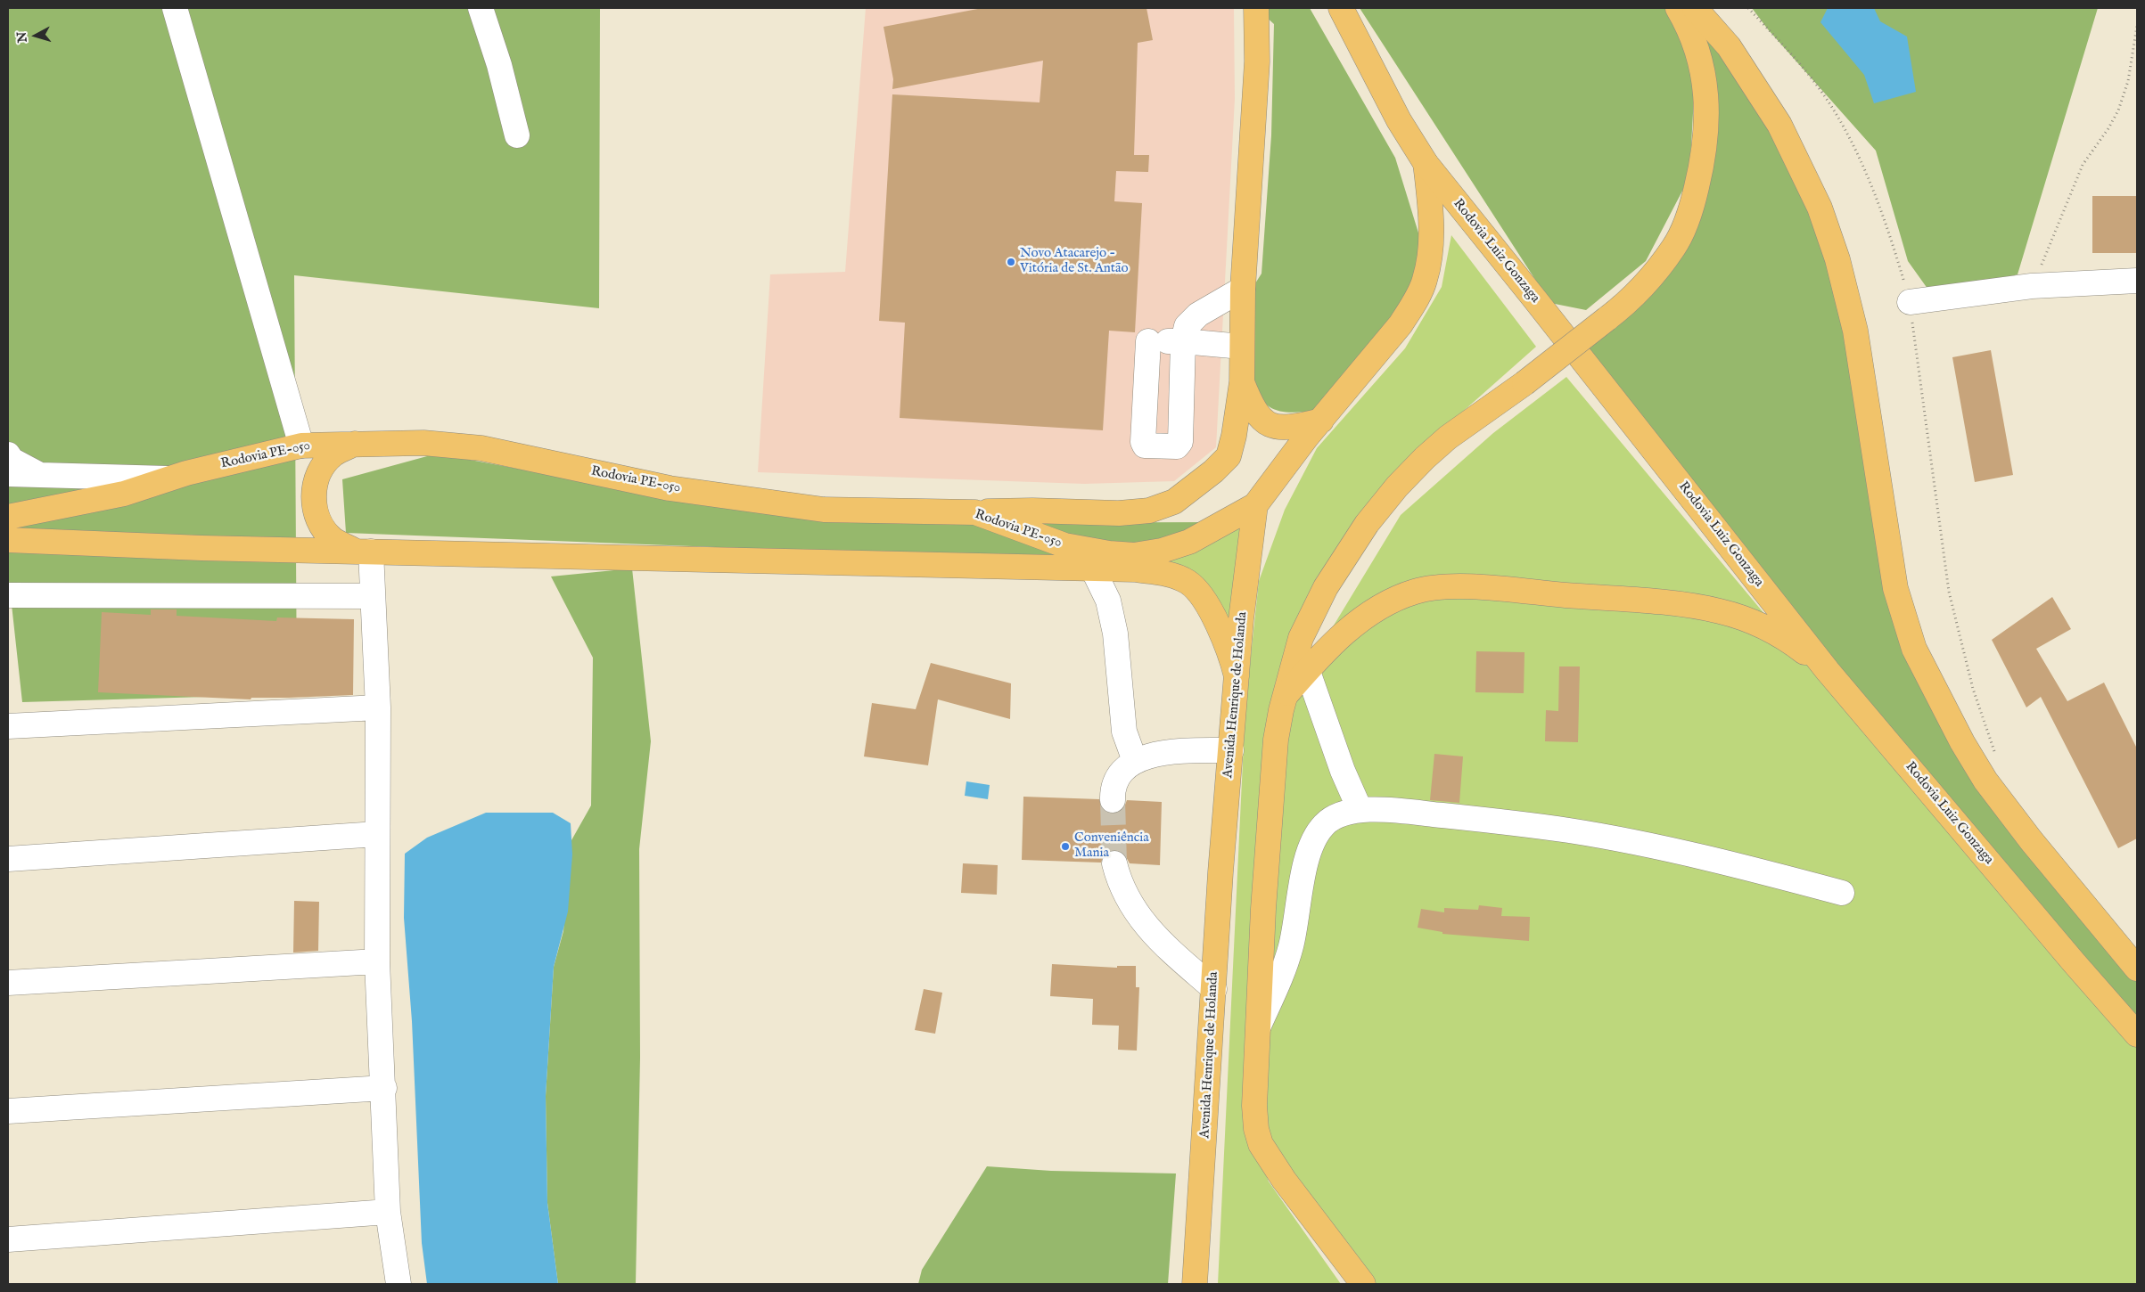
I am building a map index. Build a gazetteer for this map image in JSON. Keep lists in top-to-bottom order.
{
  "streets": {
    "main road": ["Rodovia Luiz Gonzaga", "Rodovia PE-050", "Avenida Henrique de Holanda"]
  },
  "crossings": [
    ["Rodovia Luiz Gonzaga", "Avenida Henrique de Holanda"],
    ["Rodovia PE-050", "Avenida Henrique de Holanda"]
  ],
  "places": ["Novo Atacarejo - Vitória de St. Antão", "Conveniência Mania"],
  "north": "left"
}
